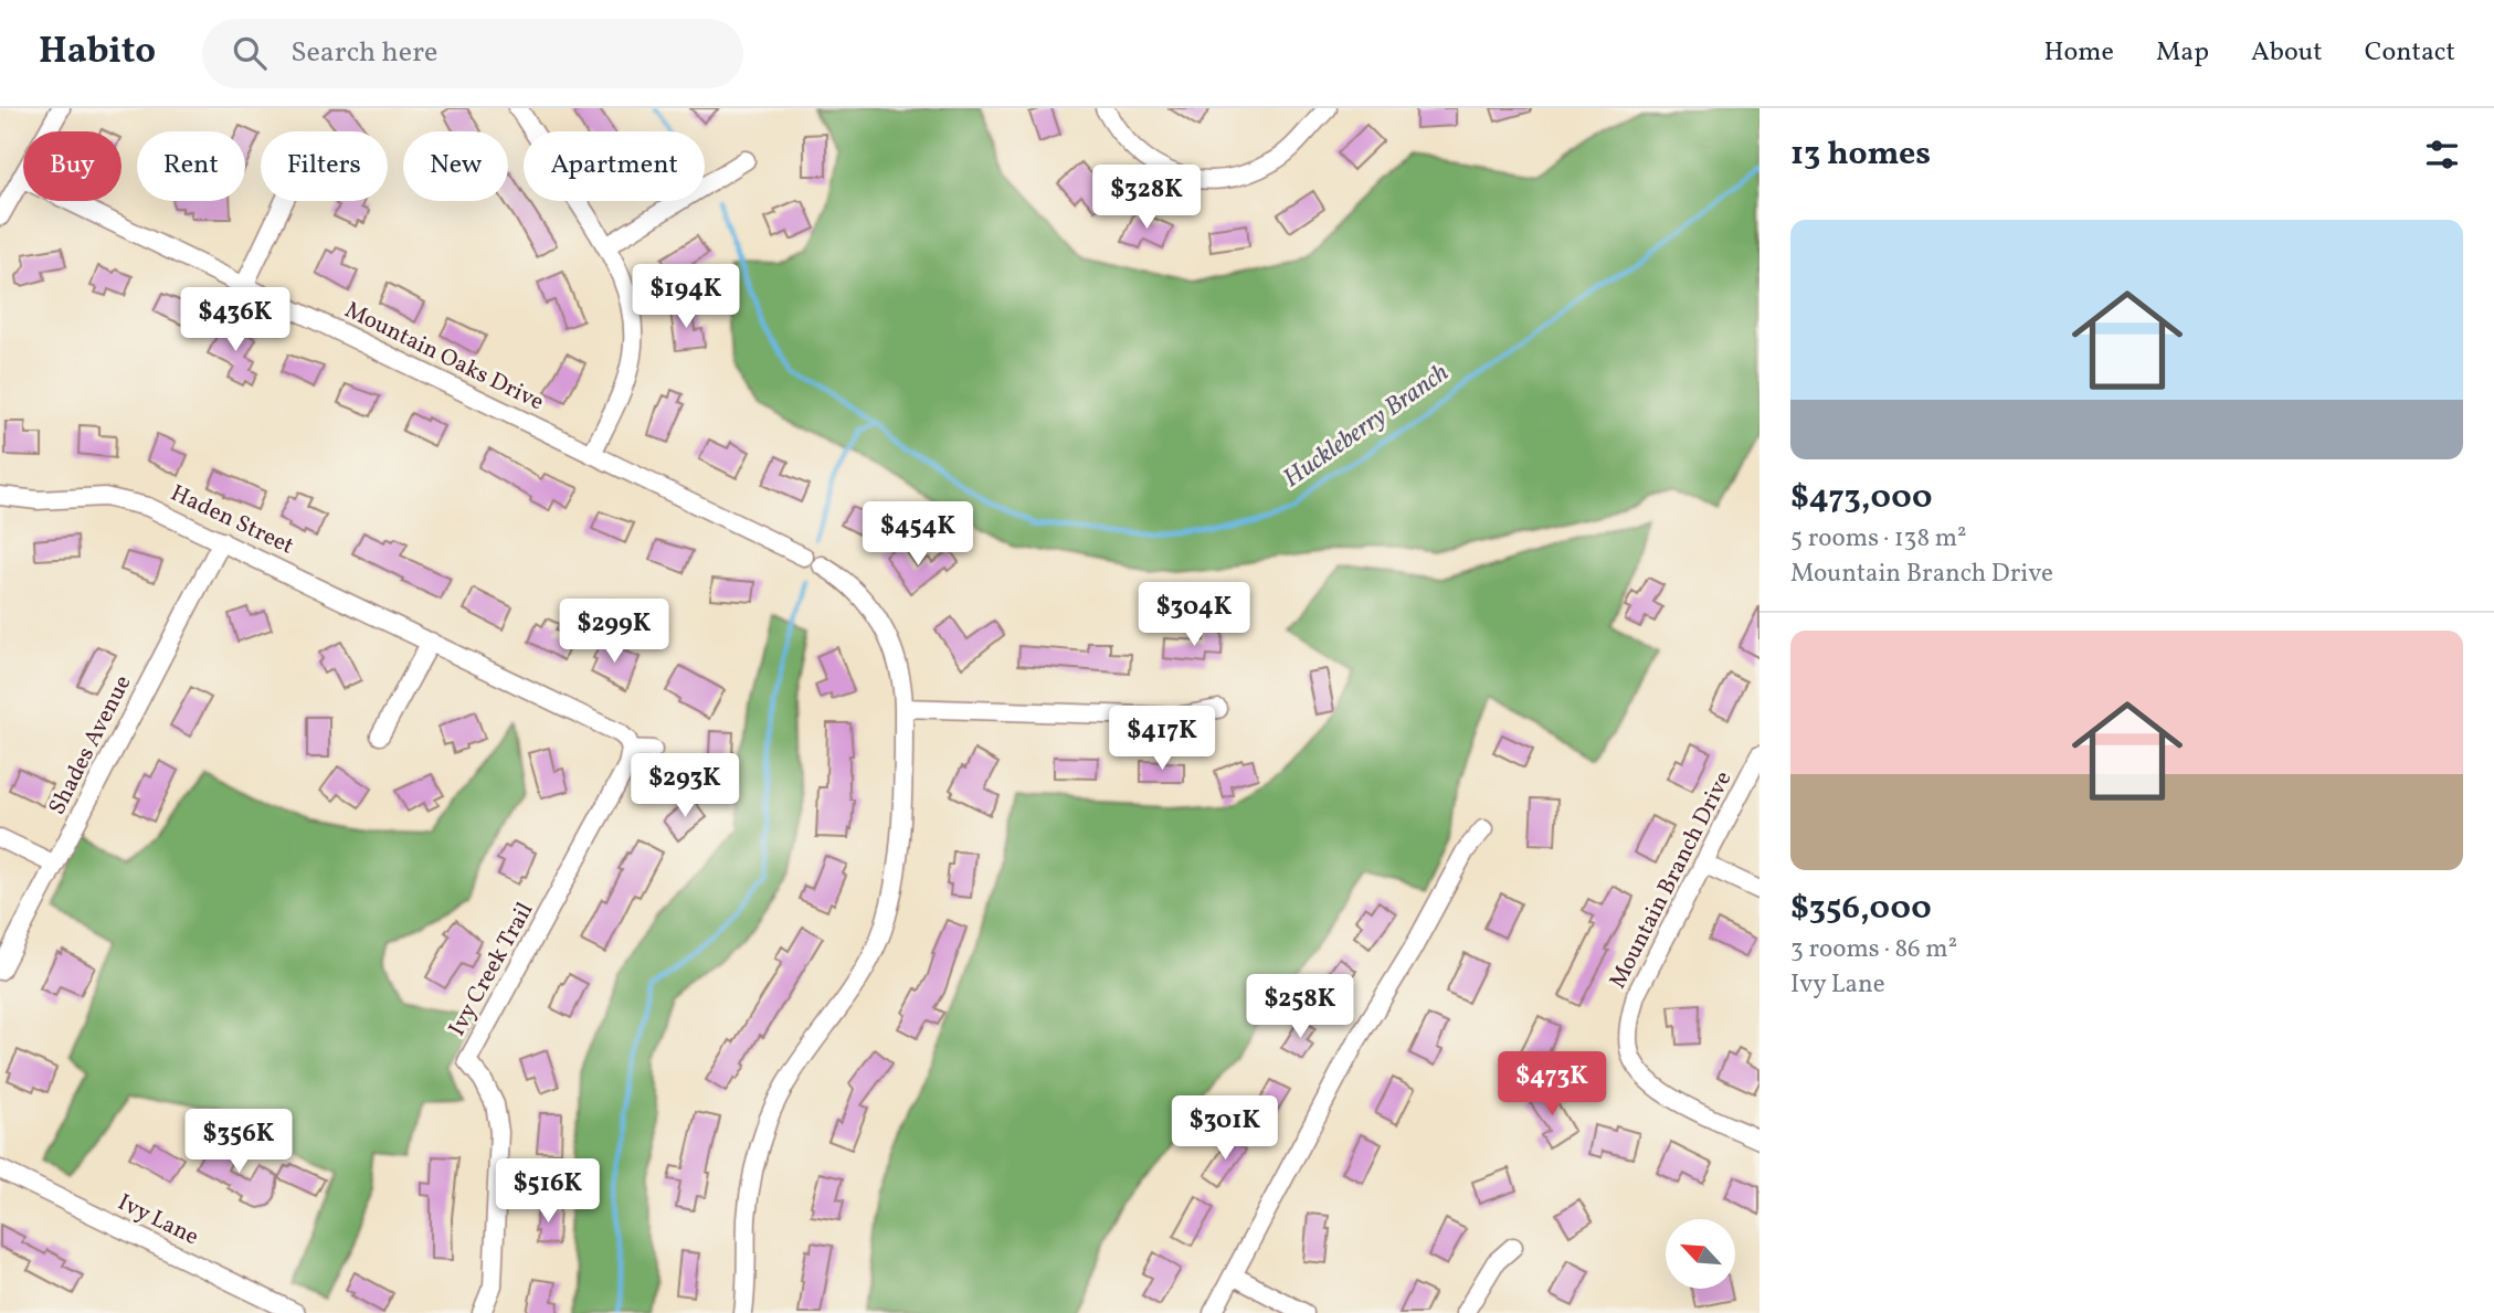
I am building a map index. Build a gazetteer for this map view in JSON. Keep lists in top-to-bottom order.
{
  "streets": {
    "street": [
      "Mountain Oaks Drive",
      "Haden Street",
      "Shades Avenue",
      "Mountain Branch Drive",
      "Ivy Creek Trail",
      "Ivy Lane"
    ]
  },
  "crossings": [
    ["Haden Street", "Shades Avenue"],
    ["Haden Street", "Ivy Creek Trail"]
  ],
  "water": ["Huckleberry Branch"],
  "north": "top left",
  "page": {
    "header": "Habito",
    "search": "Search here",
    "nav": [
      "Home",
      "Map",
      "About",
      "Contact"
    ],
    "heading": "13 homes",
    "chip": [
      "Buy",
      "Rent",
      "Filters",
      "New",
      "Apartment"
    ],
    "price": [
      "$328K",
      "$194K",
      "$436K",
      "$454K",
      "$304K",
      "$299K",
      "$417K",
      "$293K",
      "$258K",
      "$473K",
      "$301K",
      "$356K",
      "$516K"
    ],
    "list": [
      {
        "name": "$473,000",
        "note": "5 rooms · 138 m² · Mountain Branch Drive"
      },
      {
        "name": "$356,000",
        "note": "3 rooms · 86 m² · Ivy Lane"
      }
    ]
  }
}
